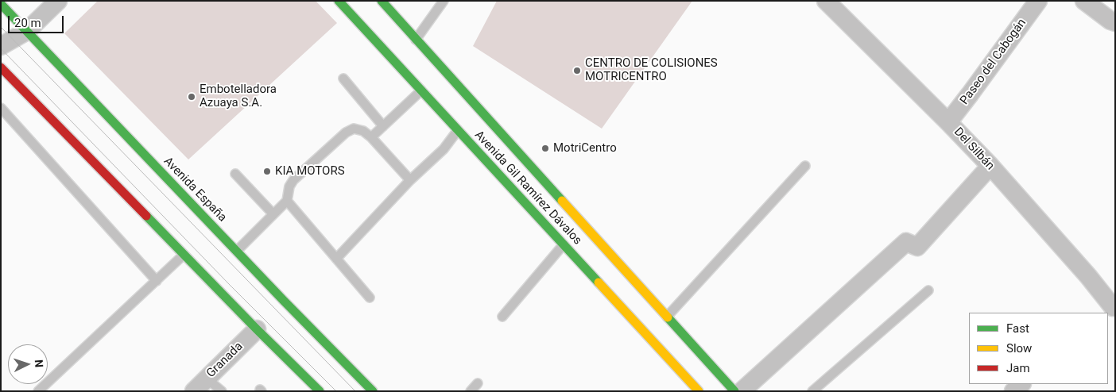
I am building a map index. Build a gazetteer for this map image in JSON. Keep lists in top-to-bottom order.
{
  "streets": {
    "main road": ["Avenida Gil Ramírez Dávalos", "Avenida España"],
    "street": ["Paseo del Cabogán", "Del Silbán", "Granada"]
  },
  "crossings": [
    ["Paseo del Cabogán", "Del Silbán"]
  ],
  "places": [
    "CENTRO DE COLISIONES MOTRICENTRO",
    "Embotelladora Azuaya S.A.",
    "MotriCentro",
    "KIA MOTORS"
  ],
  "legend": ["Fast", "Slow", "Jam"],
  "scale_bar": "20 m",
  "north": "right"
}
